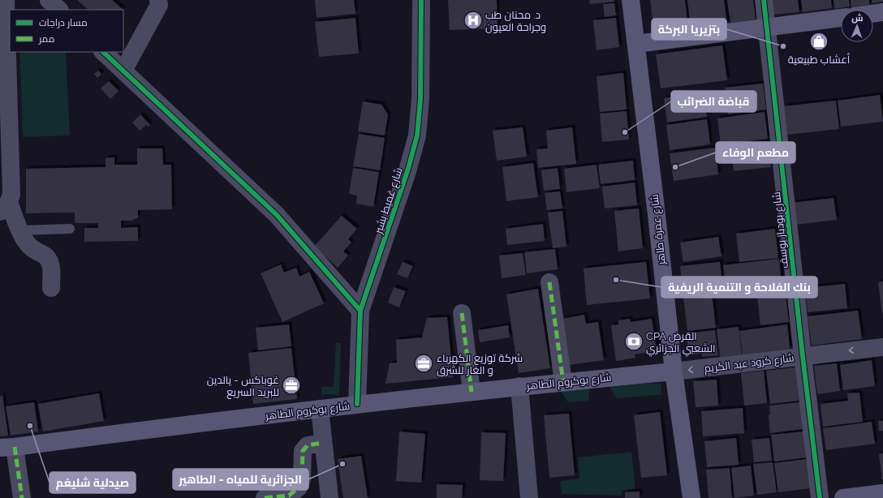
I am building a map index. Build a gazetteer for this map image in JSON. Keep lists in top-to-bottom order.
{
  "streets": {
    "main road": ["شارع عمرة طاهر", "شارع بوكروم الطاهر"],
    "street": ["شارع غميط بشير", "شارع بودباز يوسف", "شارع كرود عبد الكريم"]
  },
  "crossings": [
    ["شارع غميط بشير", "شارع بوكروم الطاهر"],
    ["شارع عمرة طاهر", "شارع كرود عبد الكريم"],
    ["شارع عمرة طاهر", "شارع بوكروم الطاهر"],
    ["شارع بودباز يوسف", "شارع كرود عبد الكريم"],
    ["شارع كرود عبد الكريم", "شارع بوكروم الطاهر"]
  ],
  "one_way": ["شارع كرود عبد الكريم"],
  "places": {
    "hospital": ["د. محنان طب وجراحة العيون"],
    "shop": ["أعشاب طبيعية"],
    "other": [
      "بتزيريا البركة",
      "قباضة الضرائب",
      "مطعم الوفاء",
      "بنك الفلاحة و التنمية الريفية",
      "صيدلية شليغم",
      "الجزائرية للمياه - الطاهير"
    ],
    "bank": ["CPA القرض الشعبي الجزائري"],
    "office": ["شركة توزيع الكهرباء و الغاز للشرق", "غوباكس - يالدين للبريد السريع"]
  },
  "legend": ["مسار دراجات", "ممر"],
  "north": "top"
}
